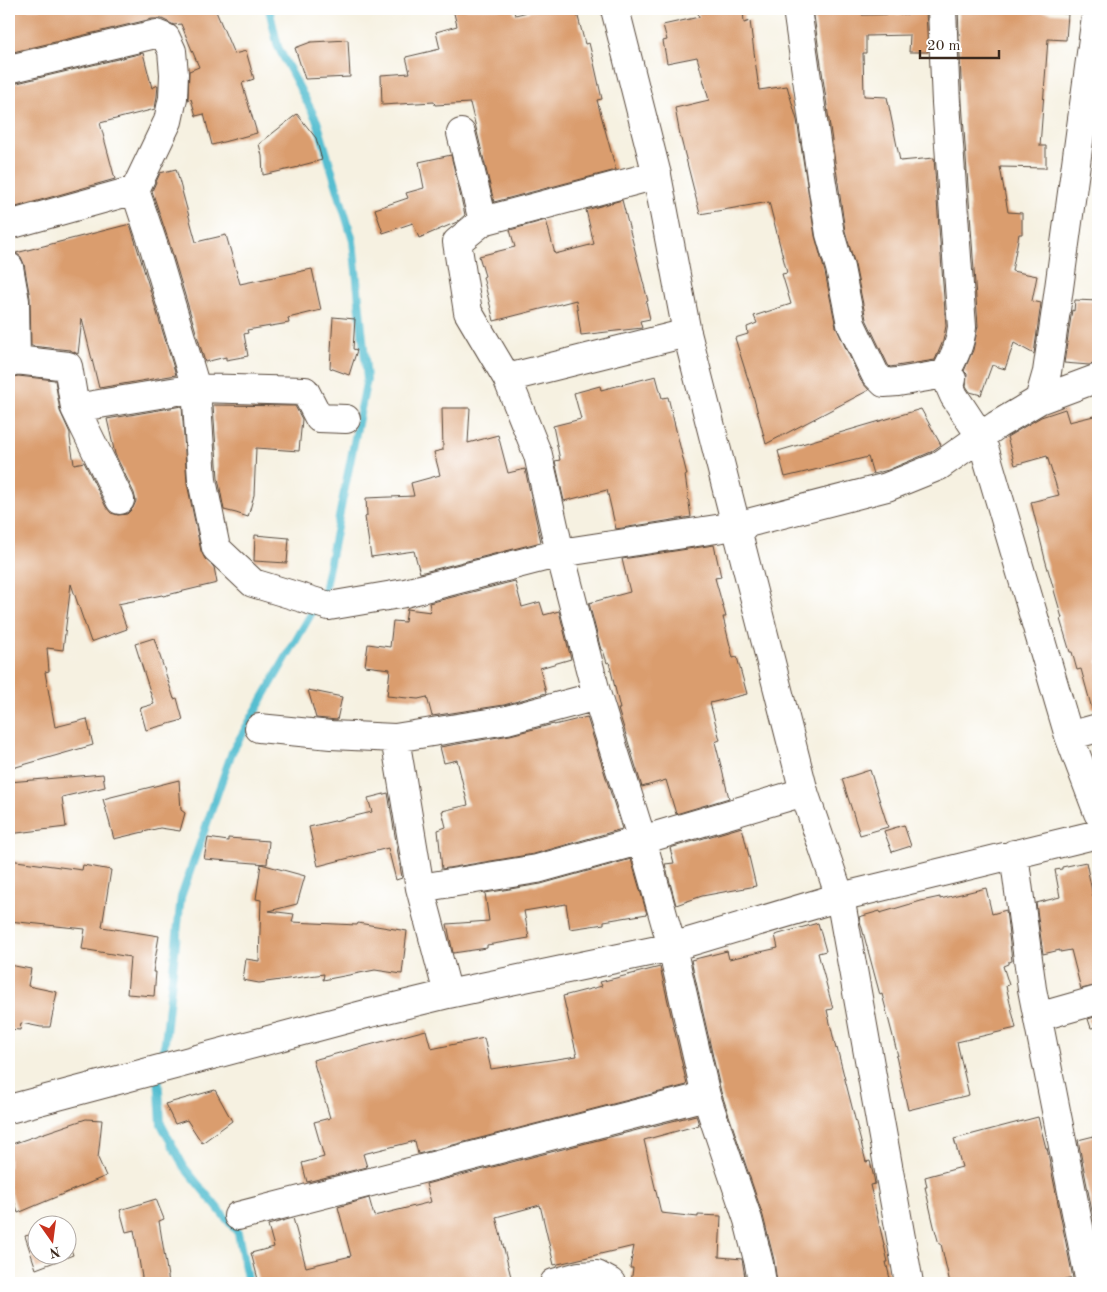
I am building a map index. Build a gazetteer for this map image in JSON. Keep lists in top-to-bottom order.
{
  "scale_bar": "20 m",
  "north": "bottom"
}
